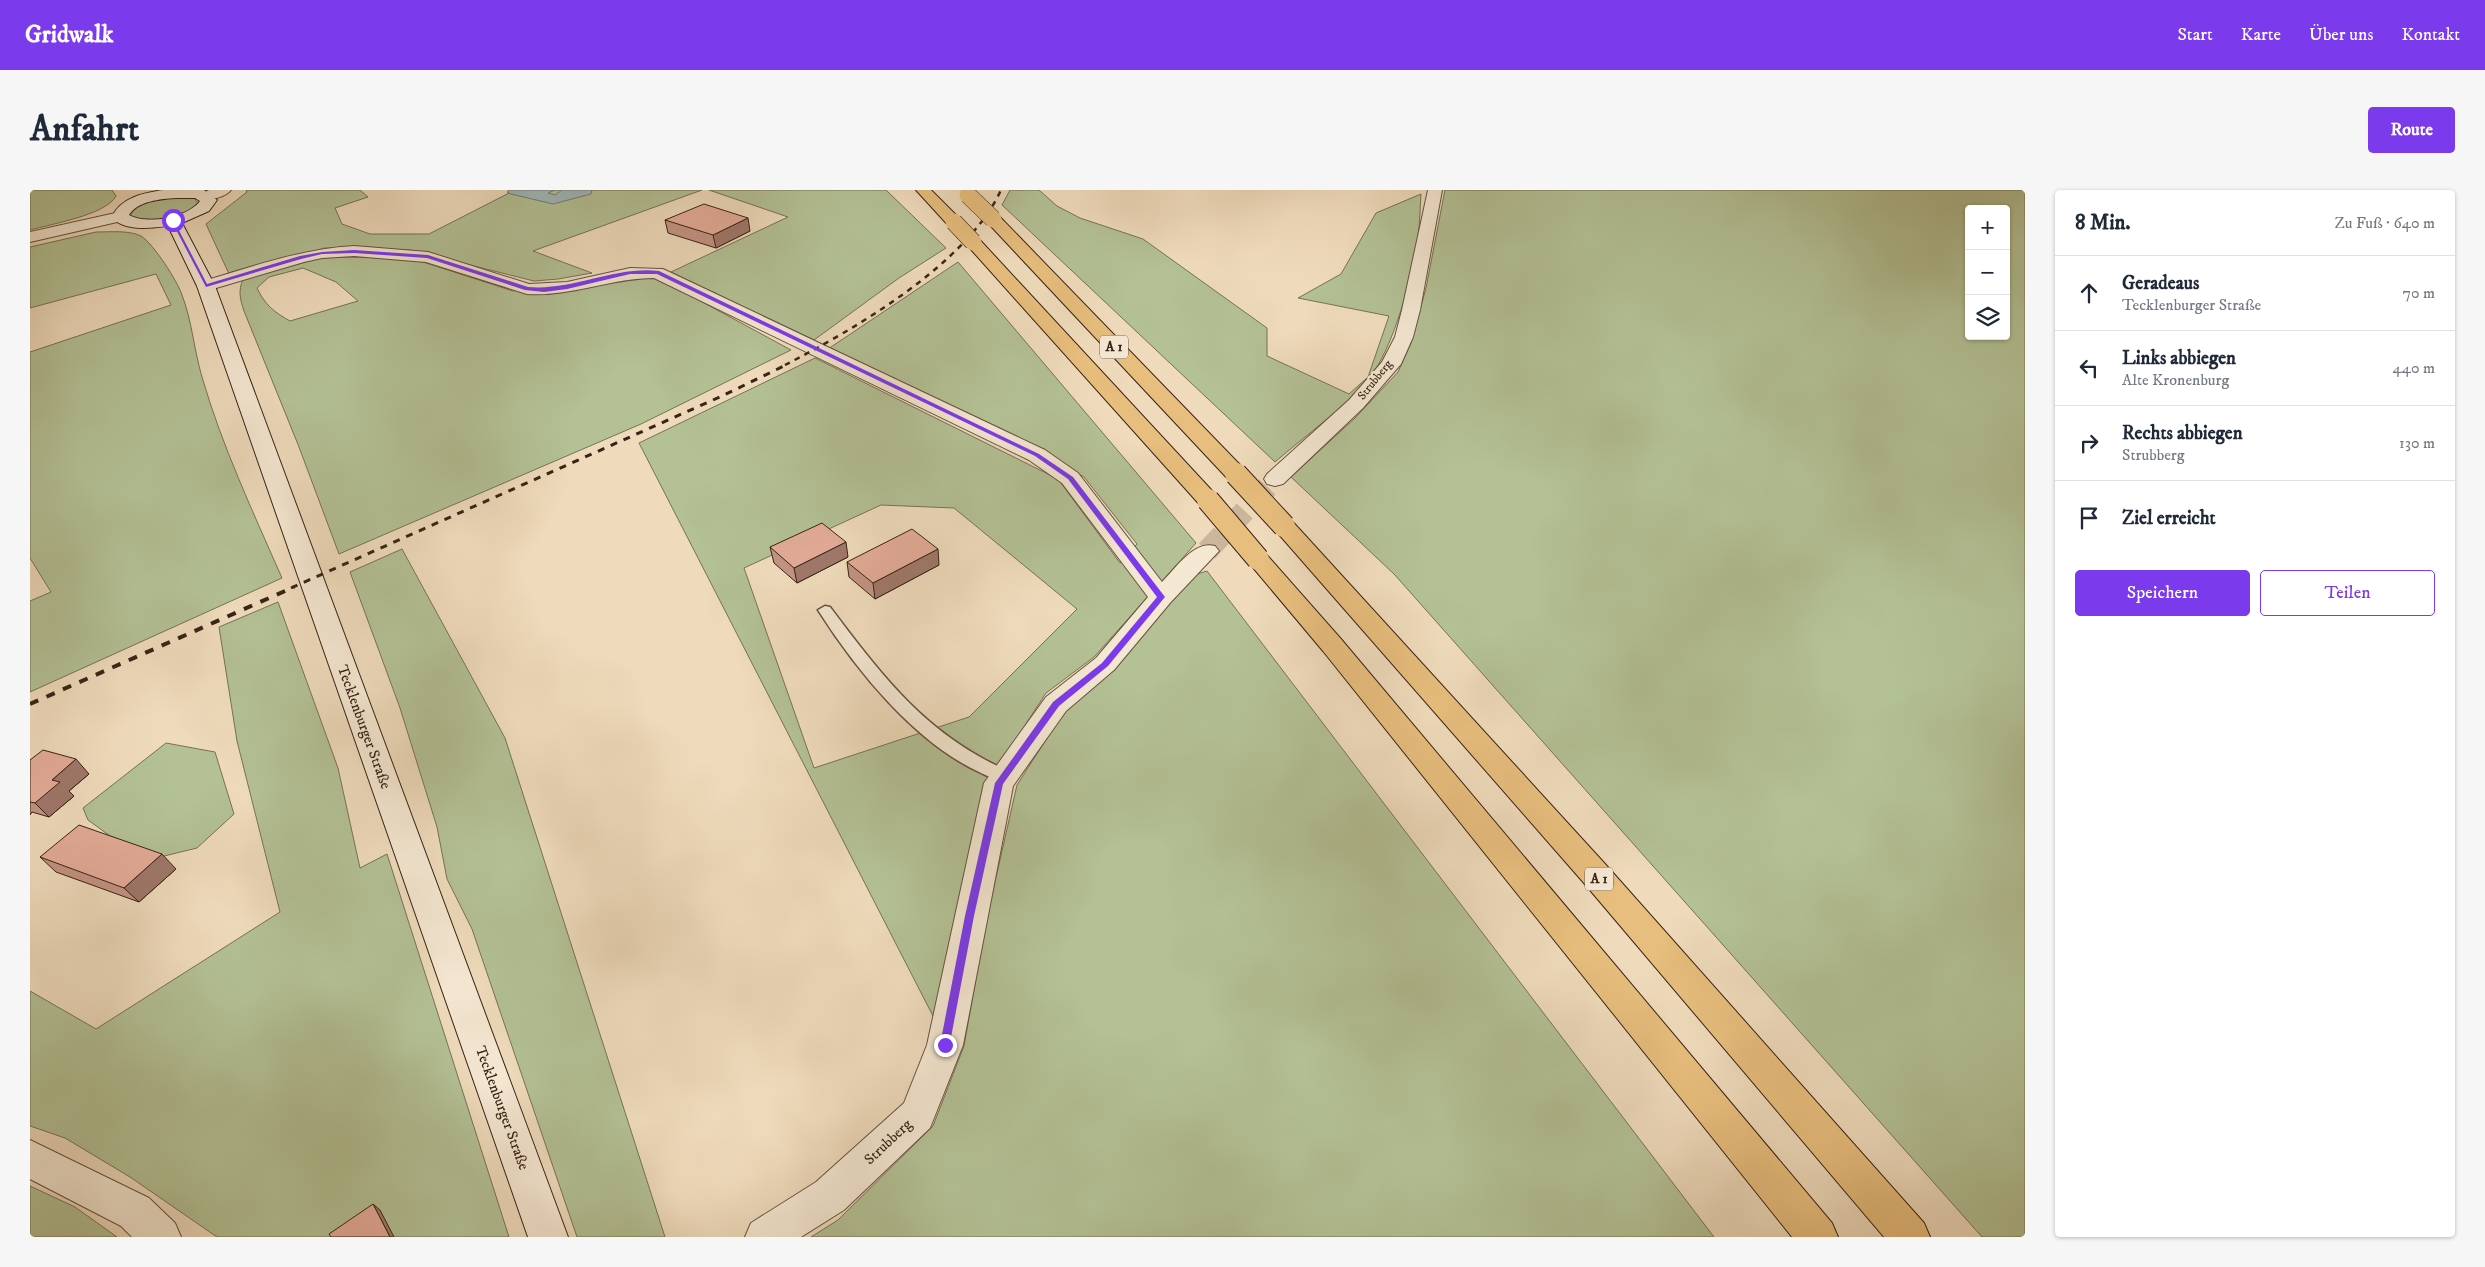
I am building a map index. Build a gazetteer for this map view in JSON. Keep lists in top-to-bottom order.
{
  "streets": {
    "highway": ["A 1"],
    "street": ["Strubberg", "Tecklenburger Straße"]
  },
  "page": {
    "header": "Gridwalk",
    "nav": [
      "Start",
      "Karte",
      "Über uns",
      "Kontakt"
    ],
    "buttons": [
      "Route",
      ["Speichern", "Teilen"]
    ],
    "title": "Anfahrt",
    "heading": ["8 Min.", "Zu Fuß · 640 m"],
    "map_buttons": ["+", "−"],
    "list": [
      ["Geradeaus", "Tecklenburger Straße", "70 m"],
      ["Links abbiegen", "Alte Kronenburg", "440 m"],
      ["Rechts abbiegen", "Strubberg", "130 m"],
      "Ziel erreicht"
    ]
  }
}
